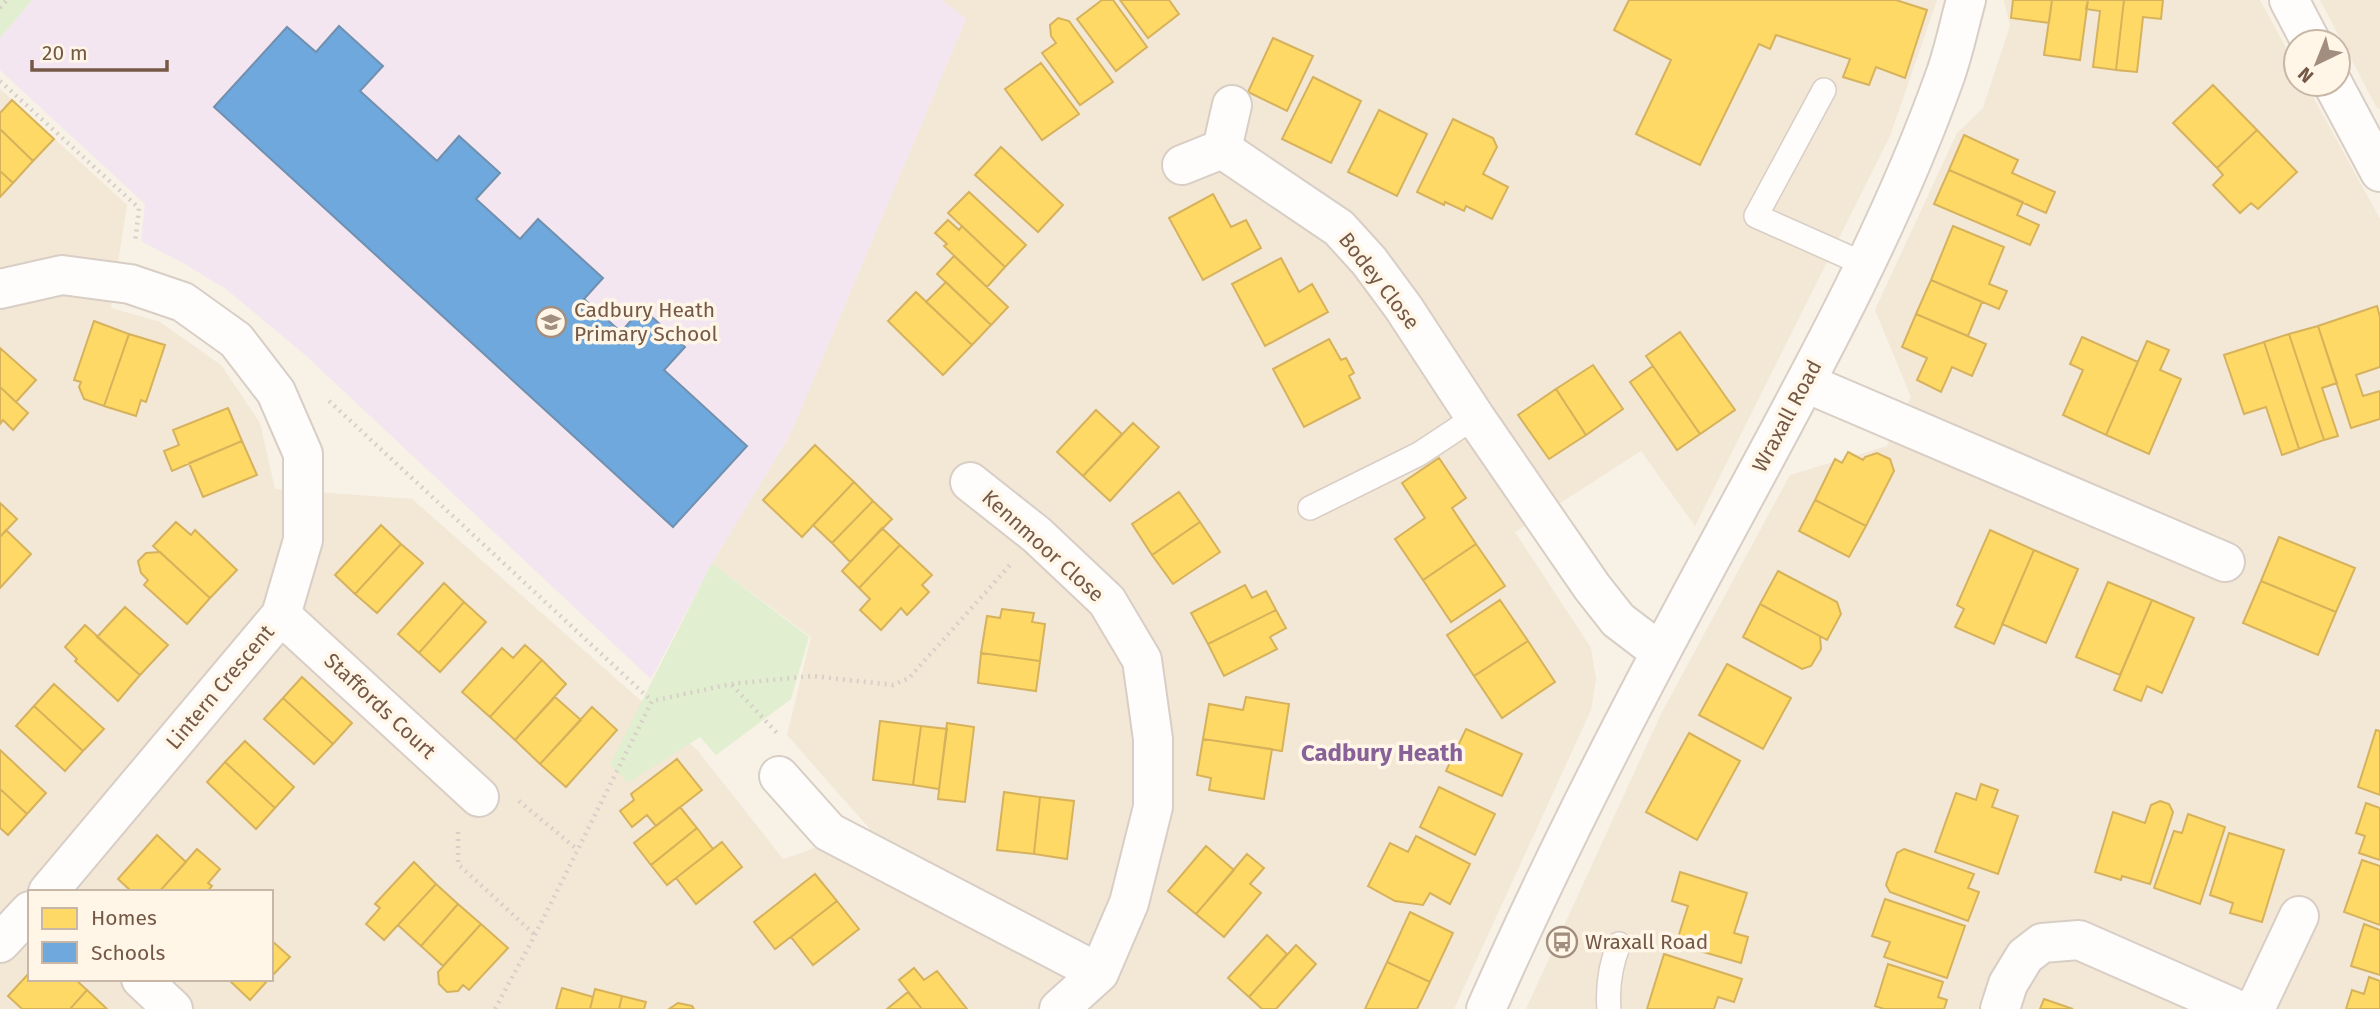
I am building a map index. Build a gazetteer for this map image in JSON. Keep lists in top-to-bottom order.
{
  "streets": {
    "street": [
      "Bodey Close",
      "Wraxall Road",
      "Kennmoor Close",
      "Lintern Crescent",
      "Staffords Court"
    ]
  },
  "crossings": [
    ["Bodey Close", "Wraxall Road"],
    ["Lintern Crescent", "Staffords Court"]
  ],
  "districts": ["Cadbury Heath"],
  "places": {
    "school or university": ["Cadbury Heath Primary School"],
    "bus stop": ["Wraxall Road"]
  },
  "legend": ["Homes", "Schools"],
  "scale_bar": "20 m",
  "north": "bottom left"
}
